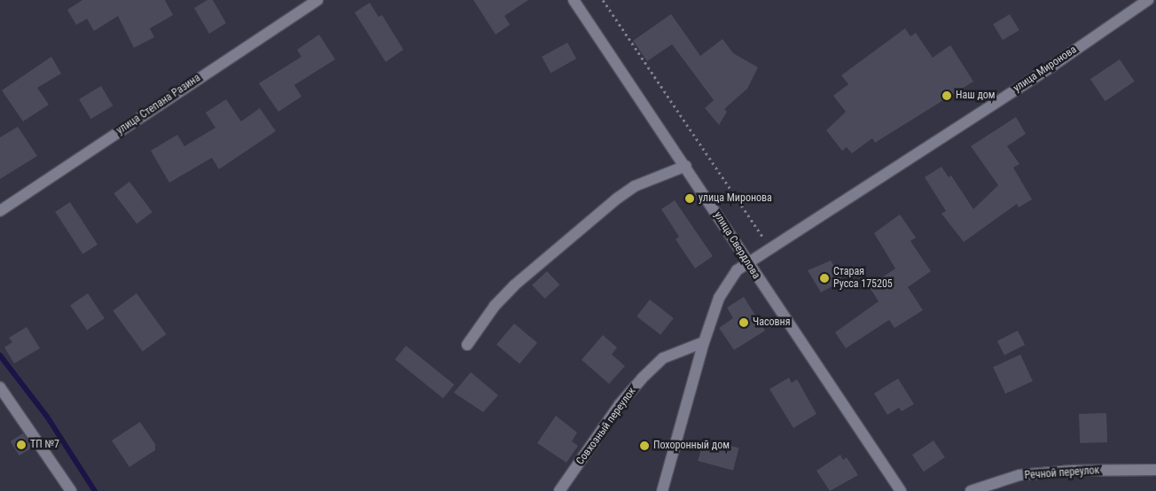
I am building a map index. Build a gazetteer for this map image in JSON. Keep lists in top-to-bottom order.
{
  "streets": {
    "street": [
      "улица Миронова",
      "улица Степана Разина",
      "улица Свердлова",
      "Совхозный переулок",
      "Речной переулок"
    ]
  },
  "crossings": [
    ["улица Миронова", "улица Свердлова"],
    ["улица Миронова", "Совхозный переулок"]
  ],
  "places": [
    "Наш дом",
    "улица Миронова",
    "Старая Русса 175205",
    "Часовня",
    "ТП №7",
    "Похоронный дом"
  ]
}
